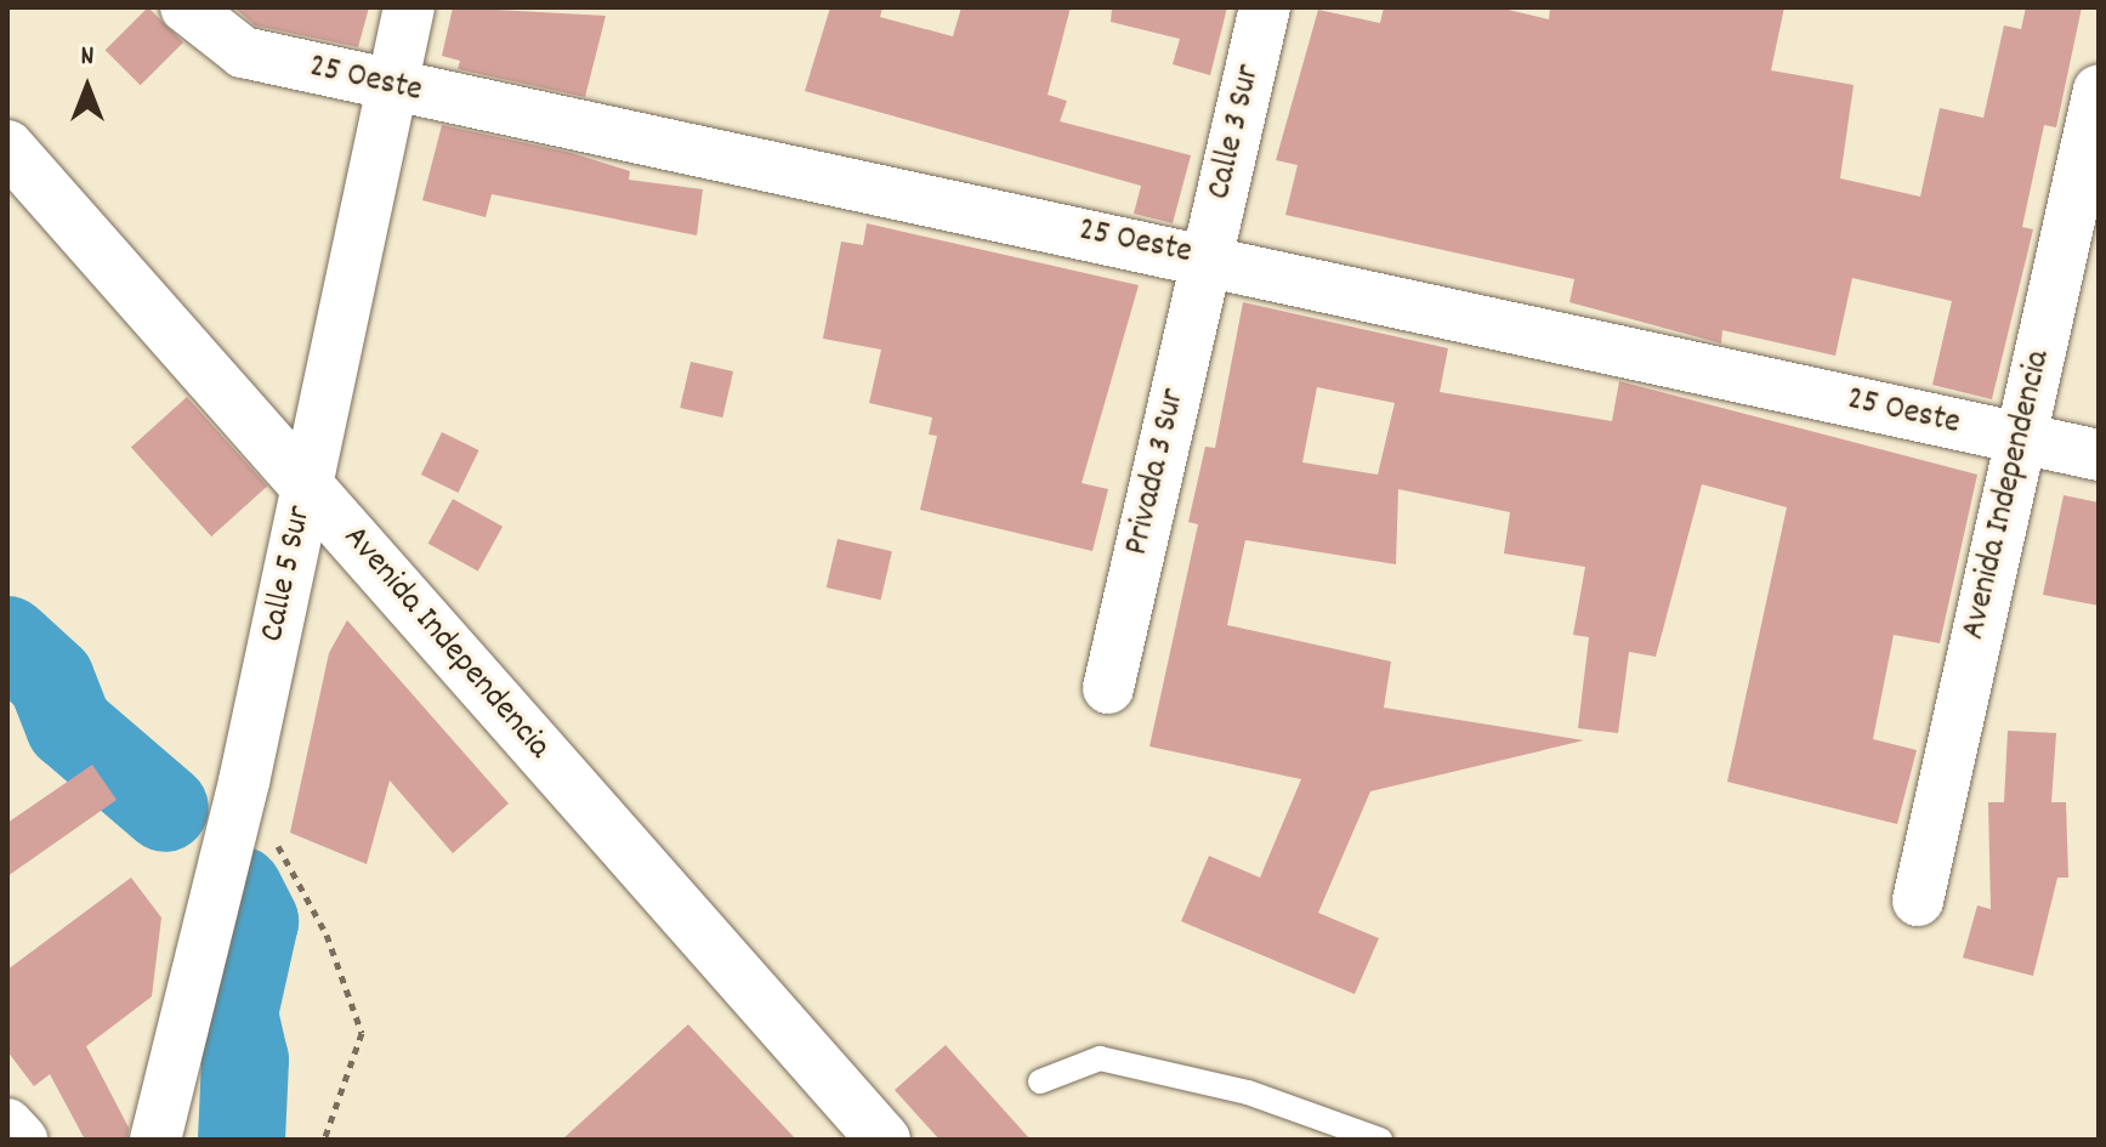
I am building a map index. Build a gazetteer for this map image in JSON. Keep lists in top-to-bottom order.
{
  "streets": {
    "street": [
      "25 Oeste",
      "Calle 3 Sur",
      "Privada 3 Sur",
      "Avenida Independencia",
      "Calle 5 Sur"
    ]
  },
  "crossings": [
    ["25 Oeste", "Calle 3 Sur"],
    ["25 Oeste", "Privada 3 Sur"],
    ["25 Oeste", "Avenida Independencia"],
    ["25 Oeste", "Calle 5 Sur"],
    ["Calle 3 Sur", "Privada 3 Sur"],
    ["Avenida Independencia", "Calle 5 Sur"]
  ],
  "north": "top"
}
